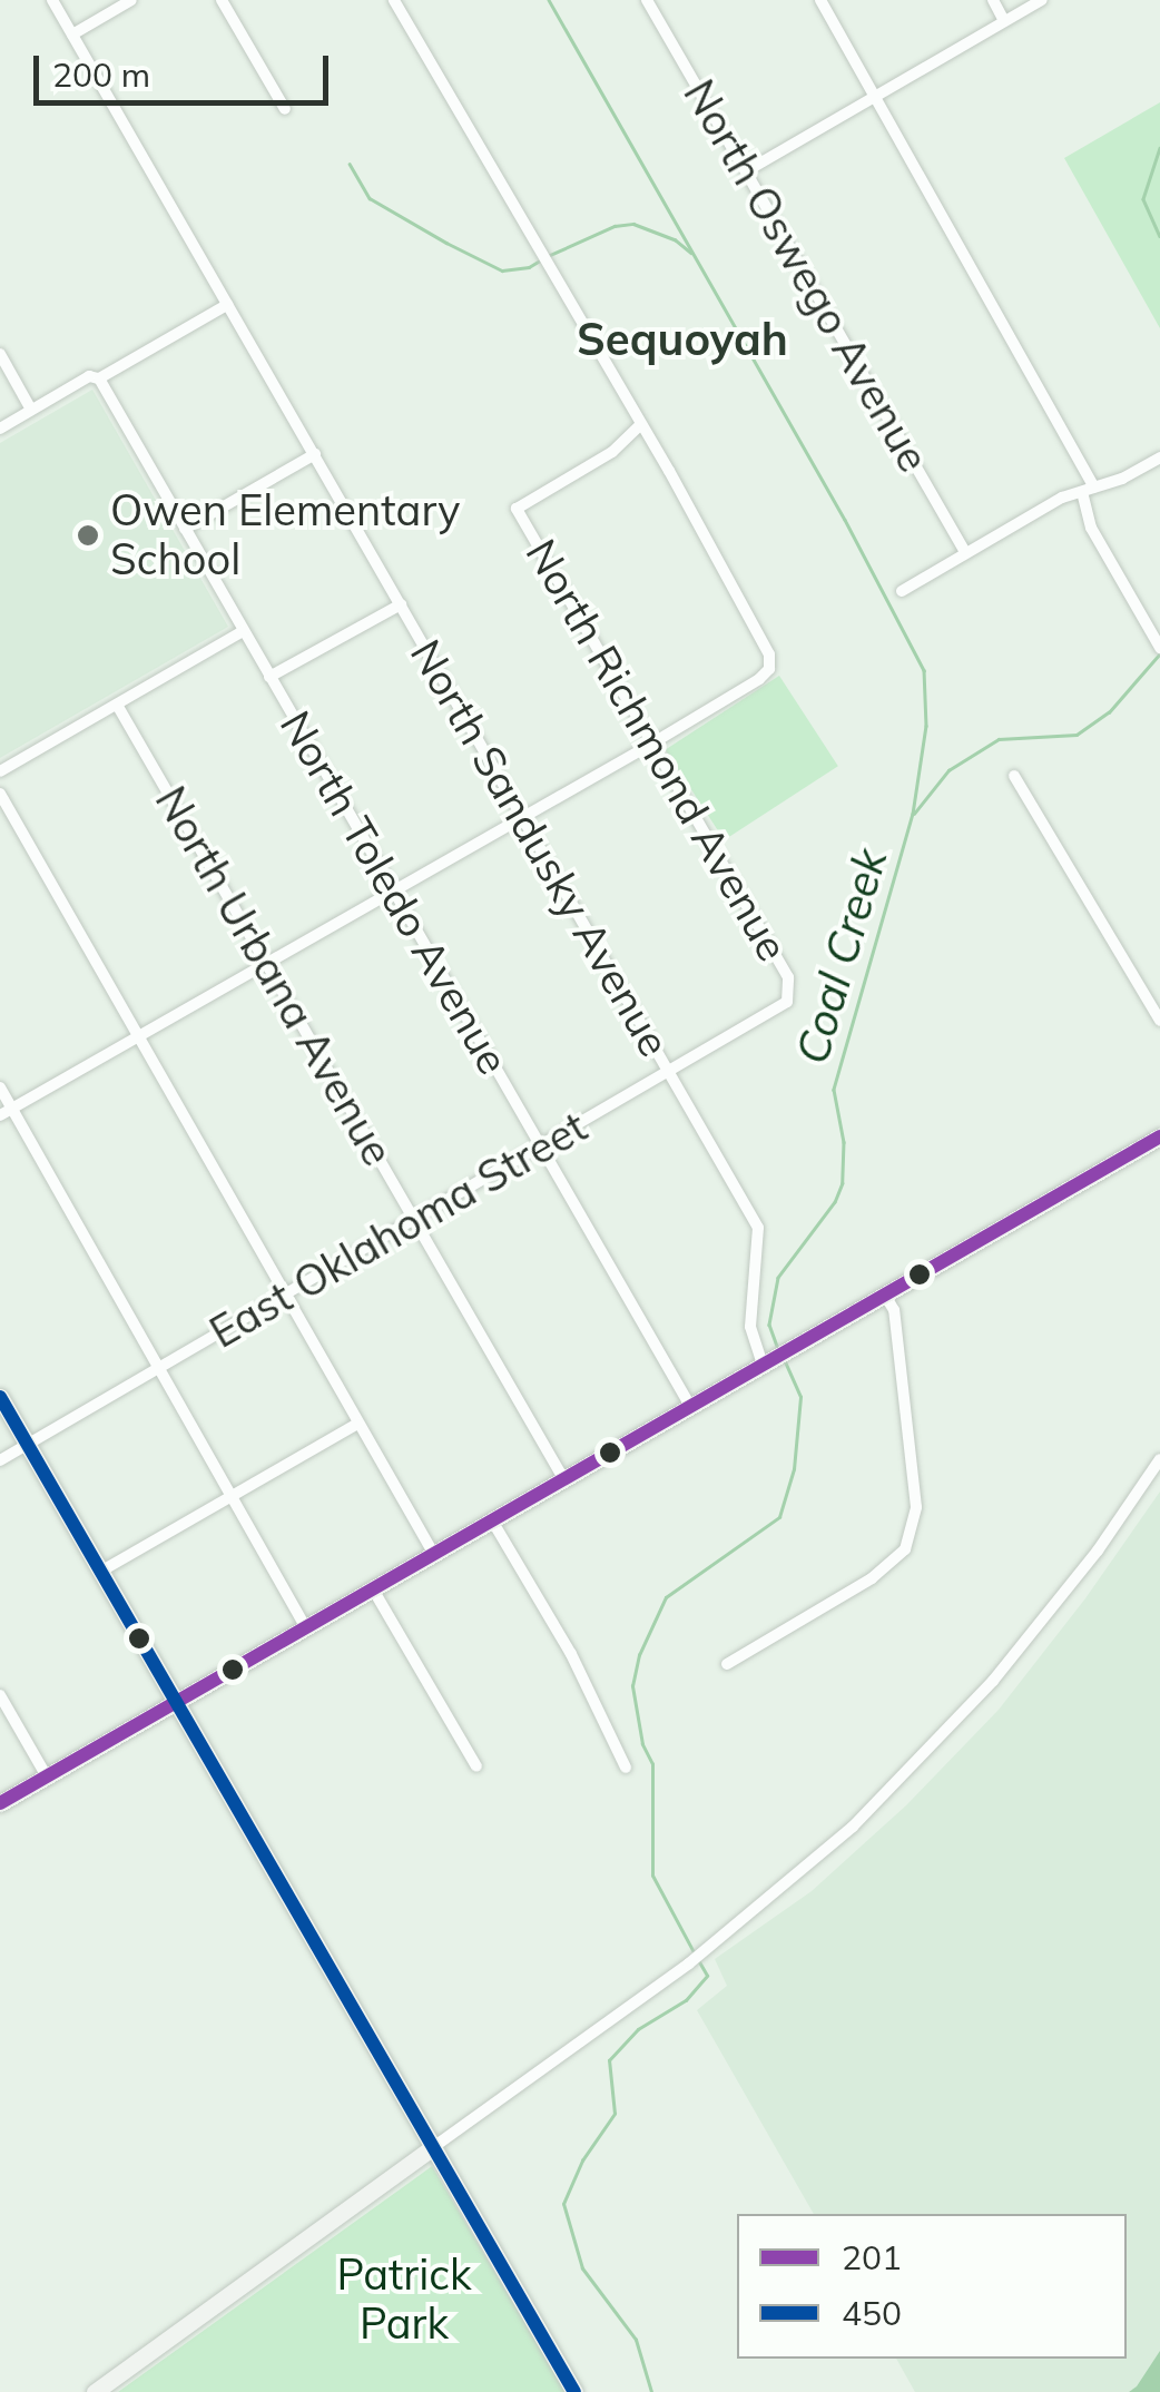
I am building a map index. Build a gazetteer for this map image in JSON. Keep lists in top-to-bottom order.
{
  "streets": {
    "street": [
      "North Oswego Avenue",
      "North Richmond Avenue",
      "North Sandusky Avenue",
      "North Toledo Avenue",
      "North Urbana Avenue",
      "East Oklahoma Street"
    ]
  },
  "crossings": [
    ["North Richmond Avenue", "East Oklahoma Street"],
    ["North Sandusky Avenue", "East Oklahoma Street"],
    ["North Toledo Avenue", "East Oklahoma Street"],
    ["North Urbana Avenue", "East Oklahoma Street"]
  ],
  "districts": ["Sequoyah"],
  "water": ["Coal Creek"],
  "parks": ["Patrick Park"],
  "places": ["Owen Elementary School"],
  "lines": ["transit line 201", "transit line 450"],
  "legend": ["201", "450"],
  "scale_bar": "200 m"
}
